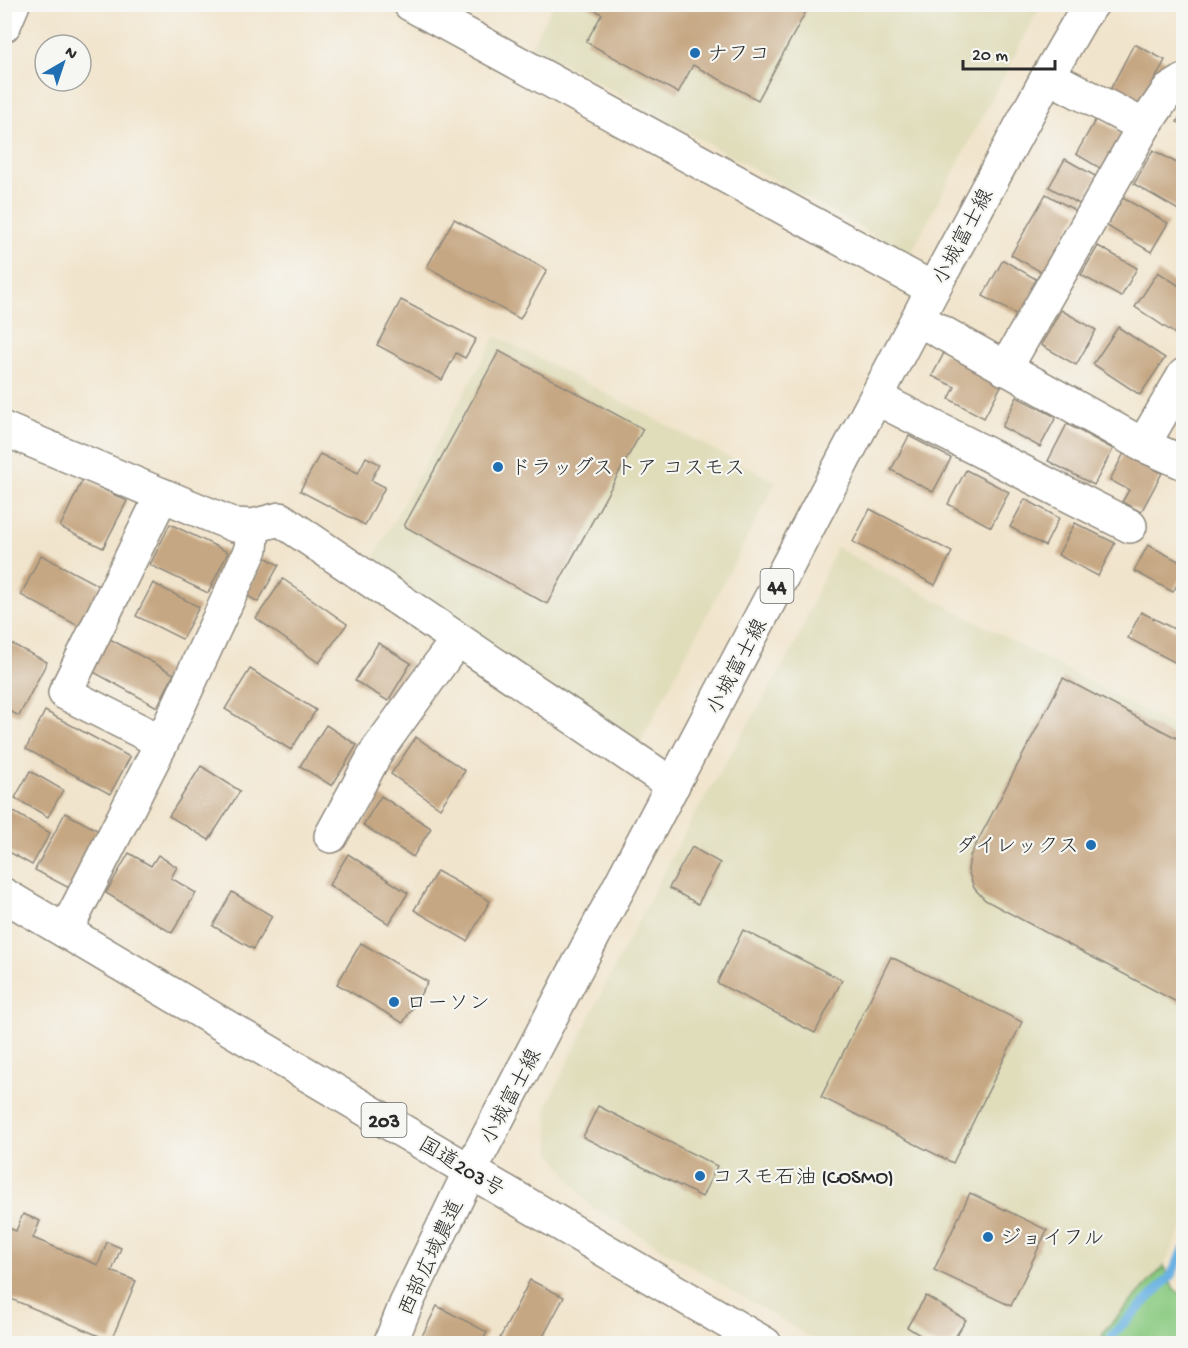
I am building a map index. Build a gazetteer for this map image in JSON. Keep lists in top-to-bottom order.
{
  "streets": {
    "main road": [
      "小城富士線",
      "44",
      "203",
      "国道203号",
      "西部広域農道"
    ]
  },
  "crossings": [
    ["小城富士線", "国道203号"],
    ["小城富士線", "西部広域農道"],
    ["国道203号", "西部広域農道"]
  ],
  "places": [
    "ナフコ",
    "ドラッグストア コスモス",
    "ダイレックス",
    "ローソン",
    "コスモ石油 (COSMO)",
    "ジョイフル"
  ],
  "scale_bar": "20 m",
  "north": "top right"
}
